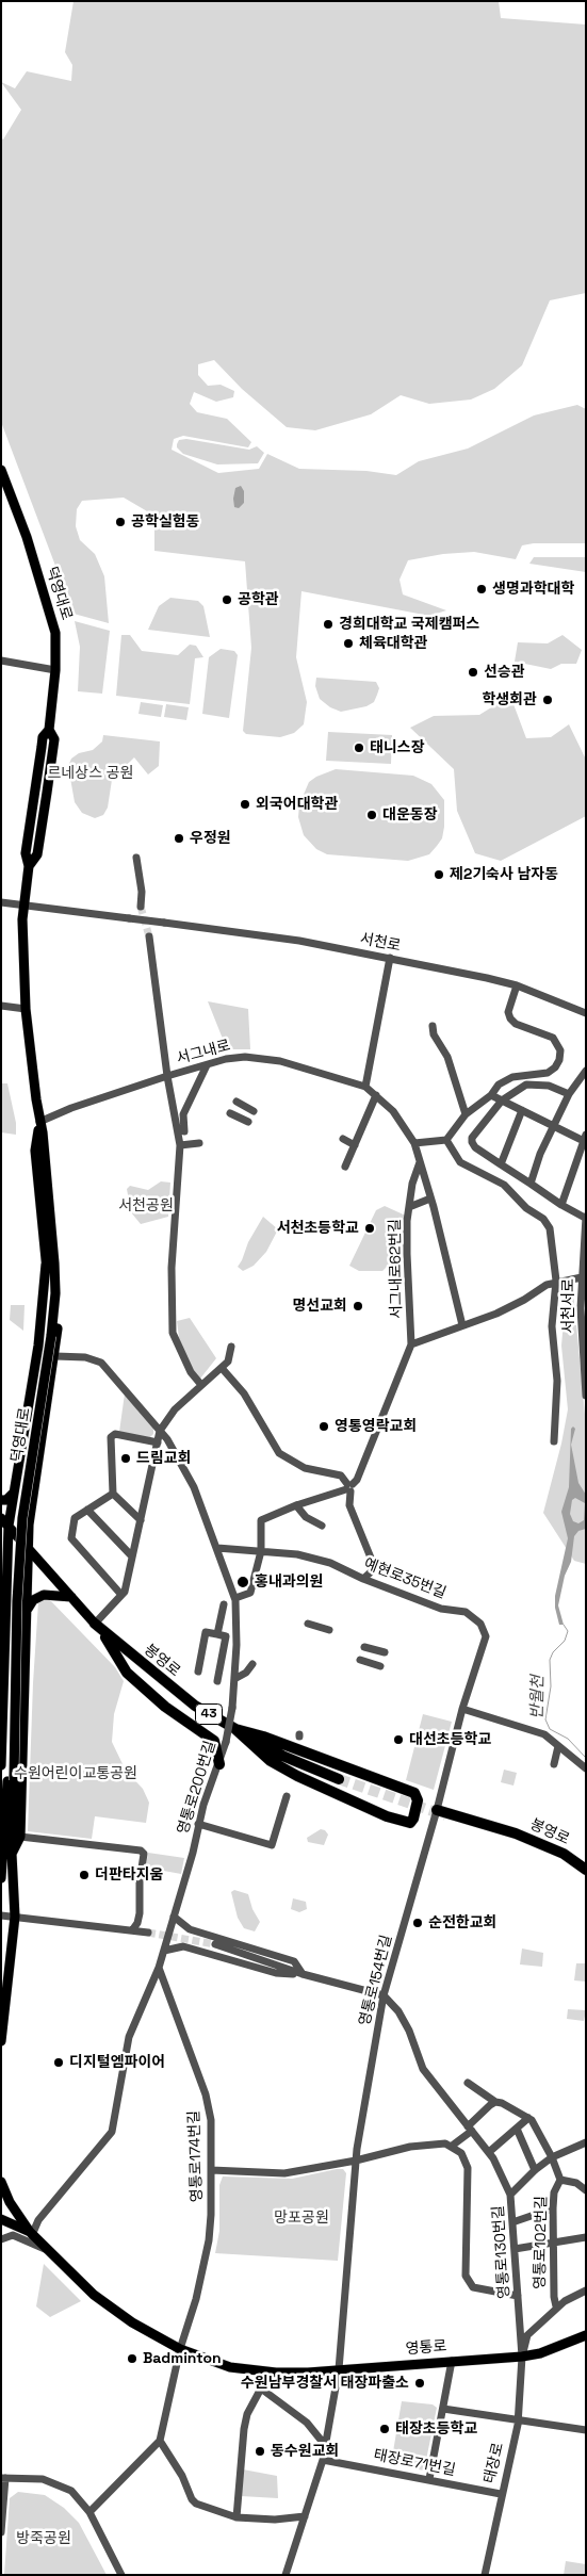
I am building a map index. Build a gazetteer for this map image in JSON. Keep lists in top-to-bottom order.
{
  "streets": {
    "highway": ["봉영로", "43"],
    "main road": ["덕영대로", "영통로"],
    "street": [
      "서천로",
      "서그내로",
      "서그내로62번길",
      "서천서로",
      "예현로35번길",
      "영통로200번길",
      "영통로154번길",
      "영통로174번길",
      "영통로102번길",
      "영통로130번길",
      "태장로71번길",
      "태장로"
    ]
  },
  "crossings": [
    ["덕영대로", "서천로"],
    ["덕영대로", "서그내로"],
    ["서그내로", "서그내로62번길"],
    ["예현로35번길", "봉영로"],
    ["예현로35번길", "영통로200번길"],
    ["예현로35번길", "영통로154번길"],
    ["봉영로", "영통로154번길"],
    ["영통로200번길", "영통로174번길"],
    ["영통로200번길", "영통로"],
    ["영통로154번길", "영통로130번길"],
    ["영통로154번길", "영통로"],
    ["영통로154번길", "태장로71번길"],
    ["영통로174번길", "영통로"],
    ["영통로130번길", "영통로"],
    ["영통로130번길", "태장로"],
    ["영통로", "태장로"],
    ["태장로71번길", "태장로"]
  ],
  "water": ["반월천"],
  "parks": [
    "르네상스 공원",
    "서천공원",
    "수원어린이교통공원",
    "망포공원",
    "방죽공원"
  ],
  "places": [
    "공학실험동",
    "생명과학대학",
    "공학관",
    "경희대학교 국제캠퍼스",
    "체육대학관",
    "선승관",
    "학생회관",
    "태니스장",
    "외국어대학관",
    "대운동장",
    "우정원",
    "제2기숙사 남자동",
    "서천초등학교",
    "명선교회",
    "영통영락교회",
    "드림교회",
    "홍내과의원",
    "대선초등학교",
    "더판타지움",
    "순전한교회",
    "디지털엠파이어",
    "Badminton",
    "수원남부경찰서 태장파출소",
    "태장초등학교",
    "동수원교회"
  ]
}
